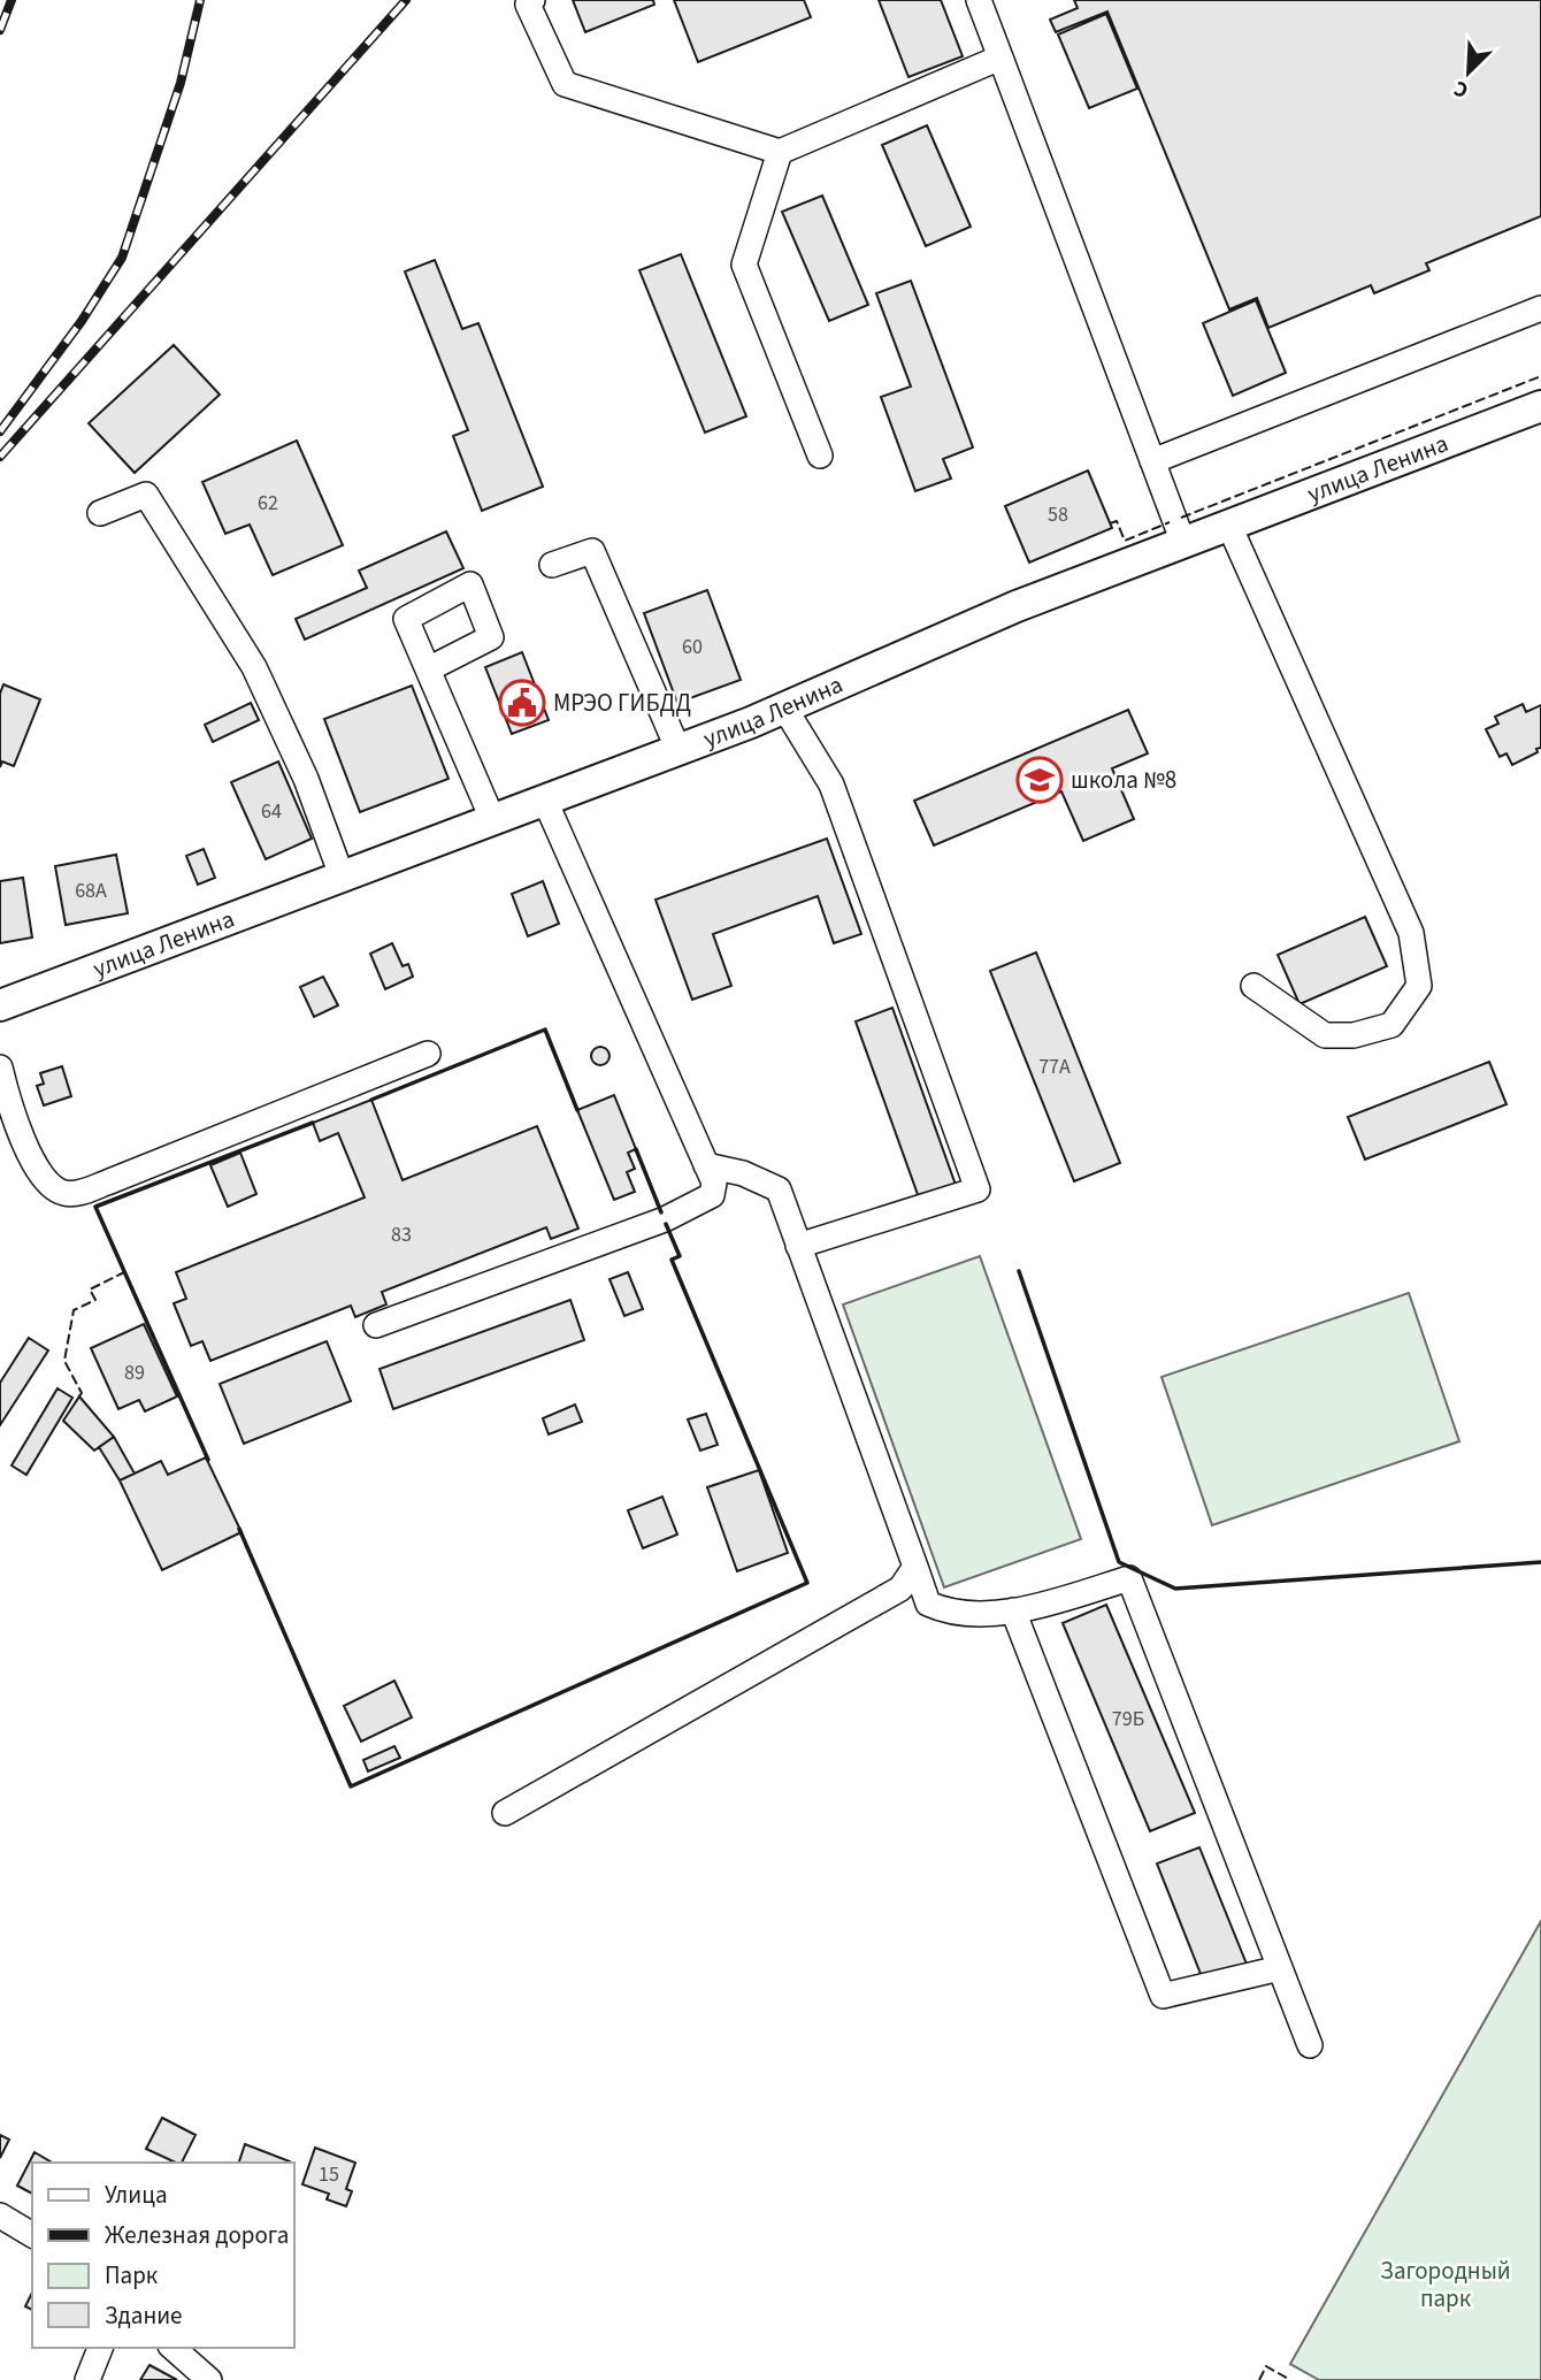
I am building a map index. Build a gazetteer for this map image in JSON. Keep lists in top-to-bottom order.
{
  "streets": {
    "main road": ["улица Ленина"]
  },
  "parks": ["Загородный парк"],
  "places": {
    "public building": ["МРЭО ГИБДД"],
    "school or university": ["школа №8"]
  },
  "house_numbers": [
    "62",
    "58",
    "60",
    "64",
    "68А",
    "77А",
    "83",
    "89",
    "79Б",
    "15"
  ],
  "legend": [
    "Улица",
    "Железная дорога",
    "Парк",
    "Здание"
  ],
  "north": "bottom left"
}
